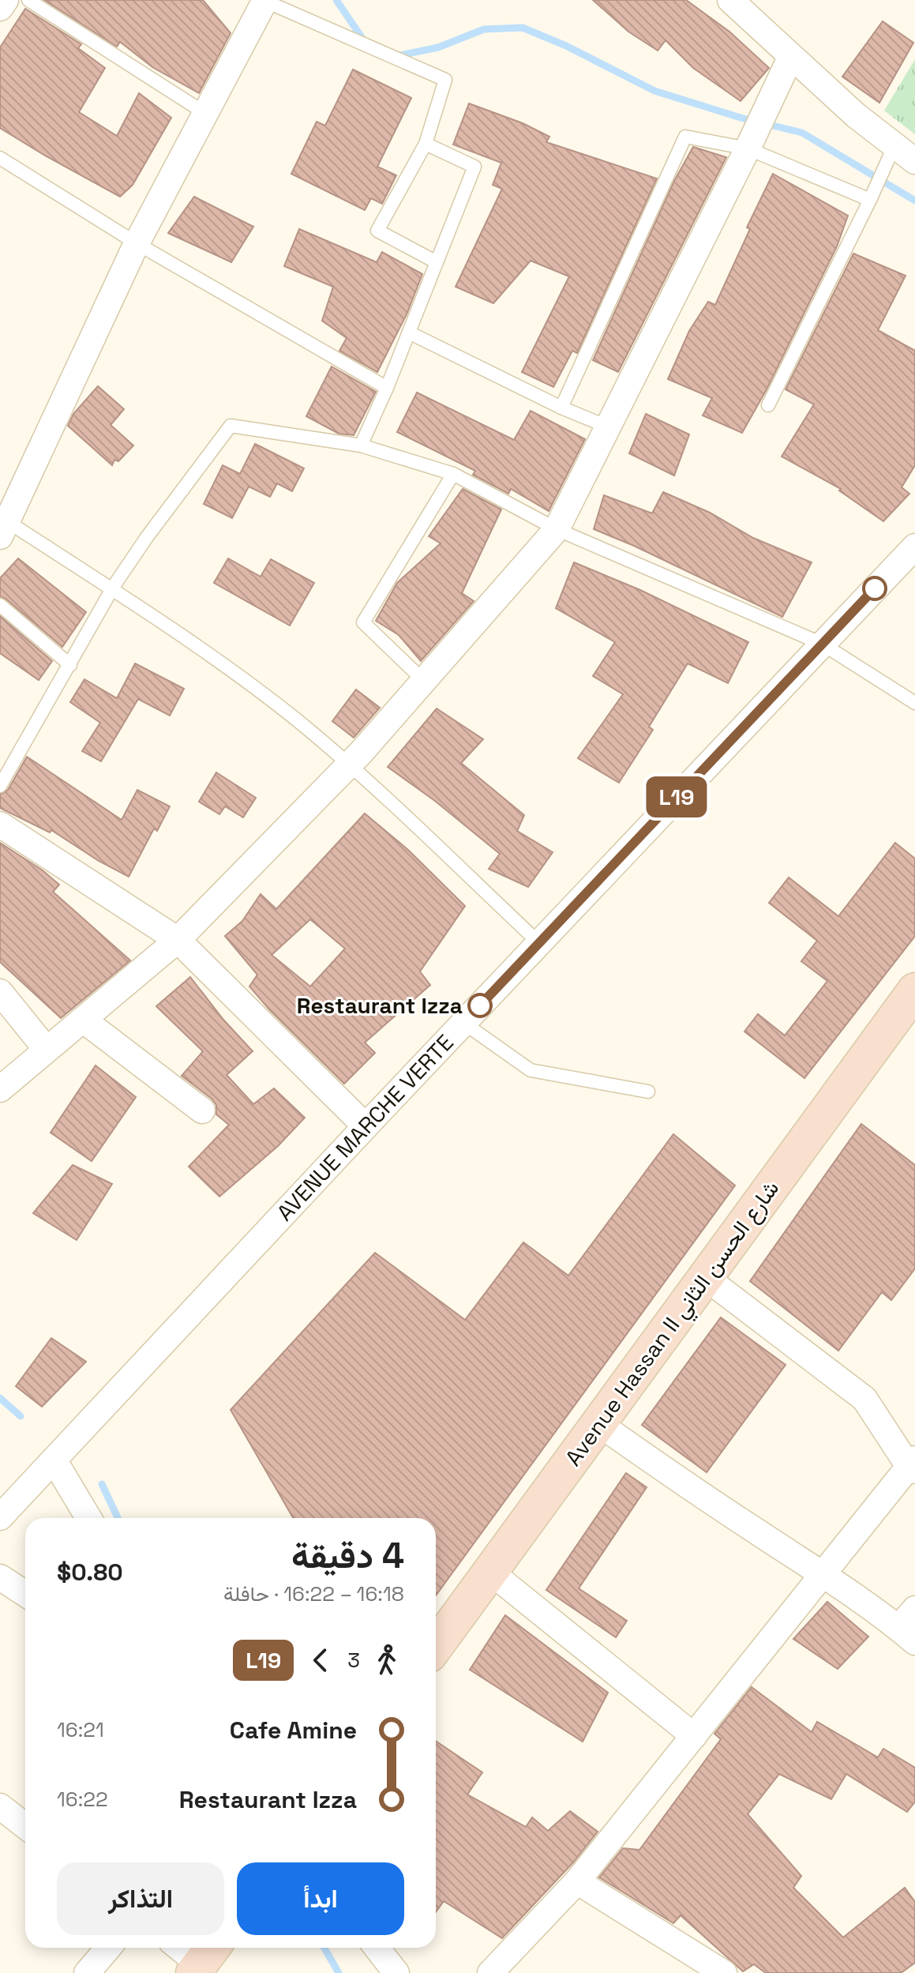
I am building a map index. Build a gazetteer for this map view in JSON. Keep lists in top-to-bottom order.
{
  "streets": {
    "street": ["AVENUE MARCHE VERTE", "Avenue Hassan II شارع الحسن الثاني"]
  },
  "places": ["Restaurant Izza"],
  "lines": ["bus line L19"],
  "page": {
    "on_map": "L19",
    "heading": ["4 دقيقة", "16:18 – 16:22 · حافلة", "$0.80"],
    "legs": ["3", "L19"],
    "list": [
      {
        "name": "Cafe Amine",
        "value": "16:21"
      },
      {
        "name": "Restaurant Izza",
        "value": "16:22"
      }
    ],
    "buttons": ["ابدأ", "التذاكر"]
  }
}
